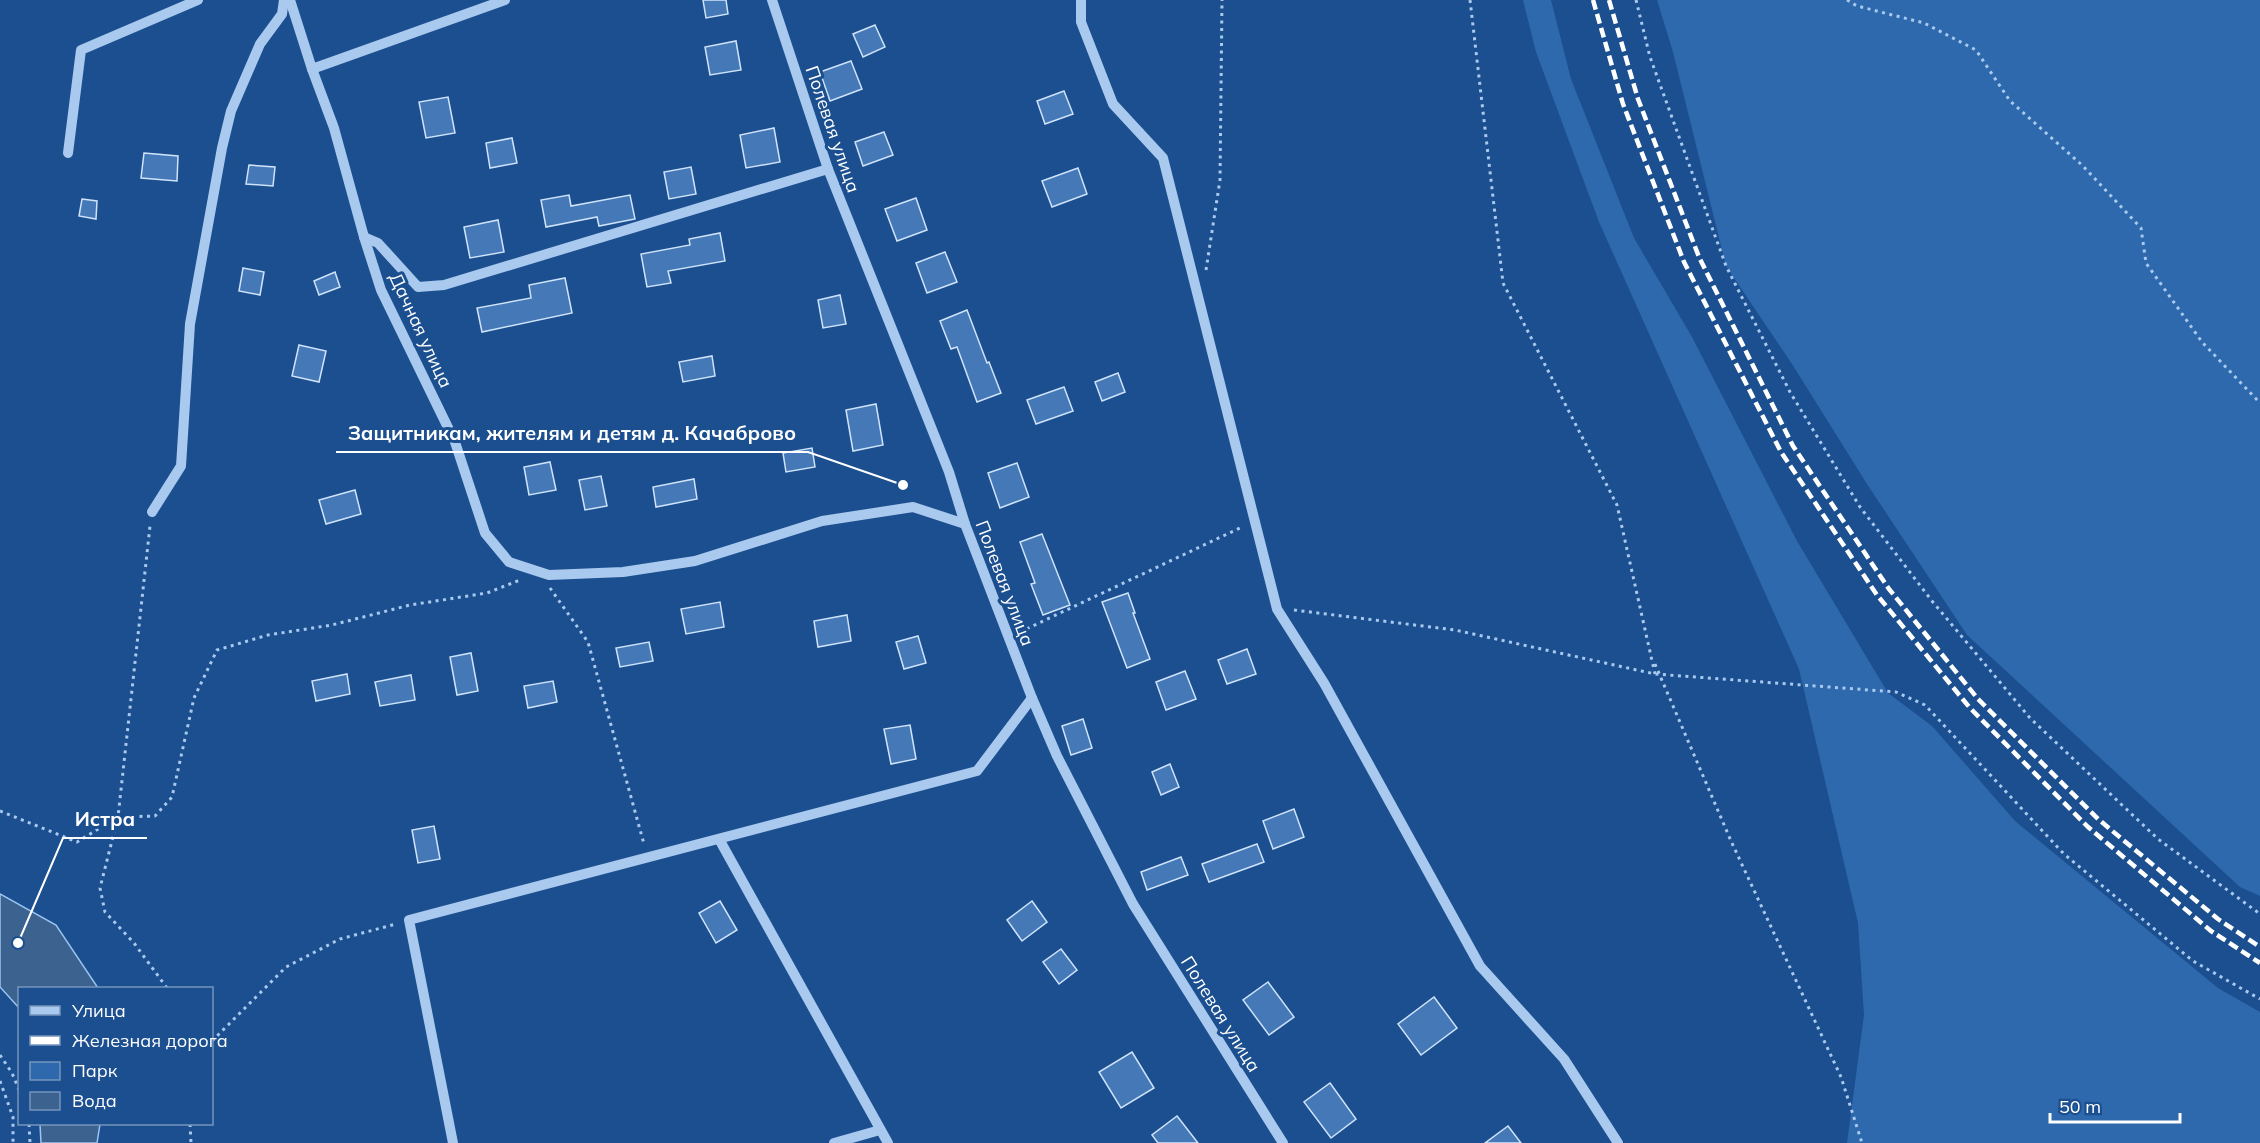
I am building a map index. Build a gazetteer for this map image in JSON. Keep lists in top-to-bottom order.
{
  "streets": {
    "street": ["Полевая улица", "Дачная улица"]
  },
  "crossings": [
    ["Полевая улица", "Дачная улица"]
  ],
  "places": ["Защитникам, жителям и детям д. Качаброво", "Истра"],
  "legend": [
    "Улица",
    "Железная дорога",
    "Парк",
    "Вода"
  ],
  "scale_bar": "50 m"
}
